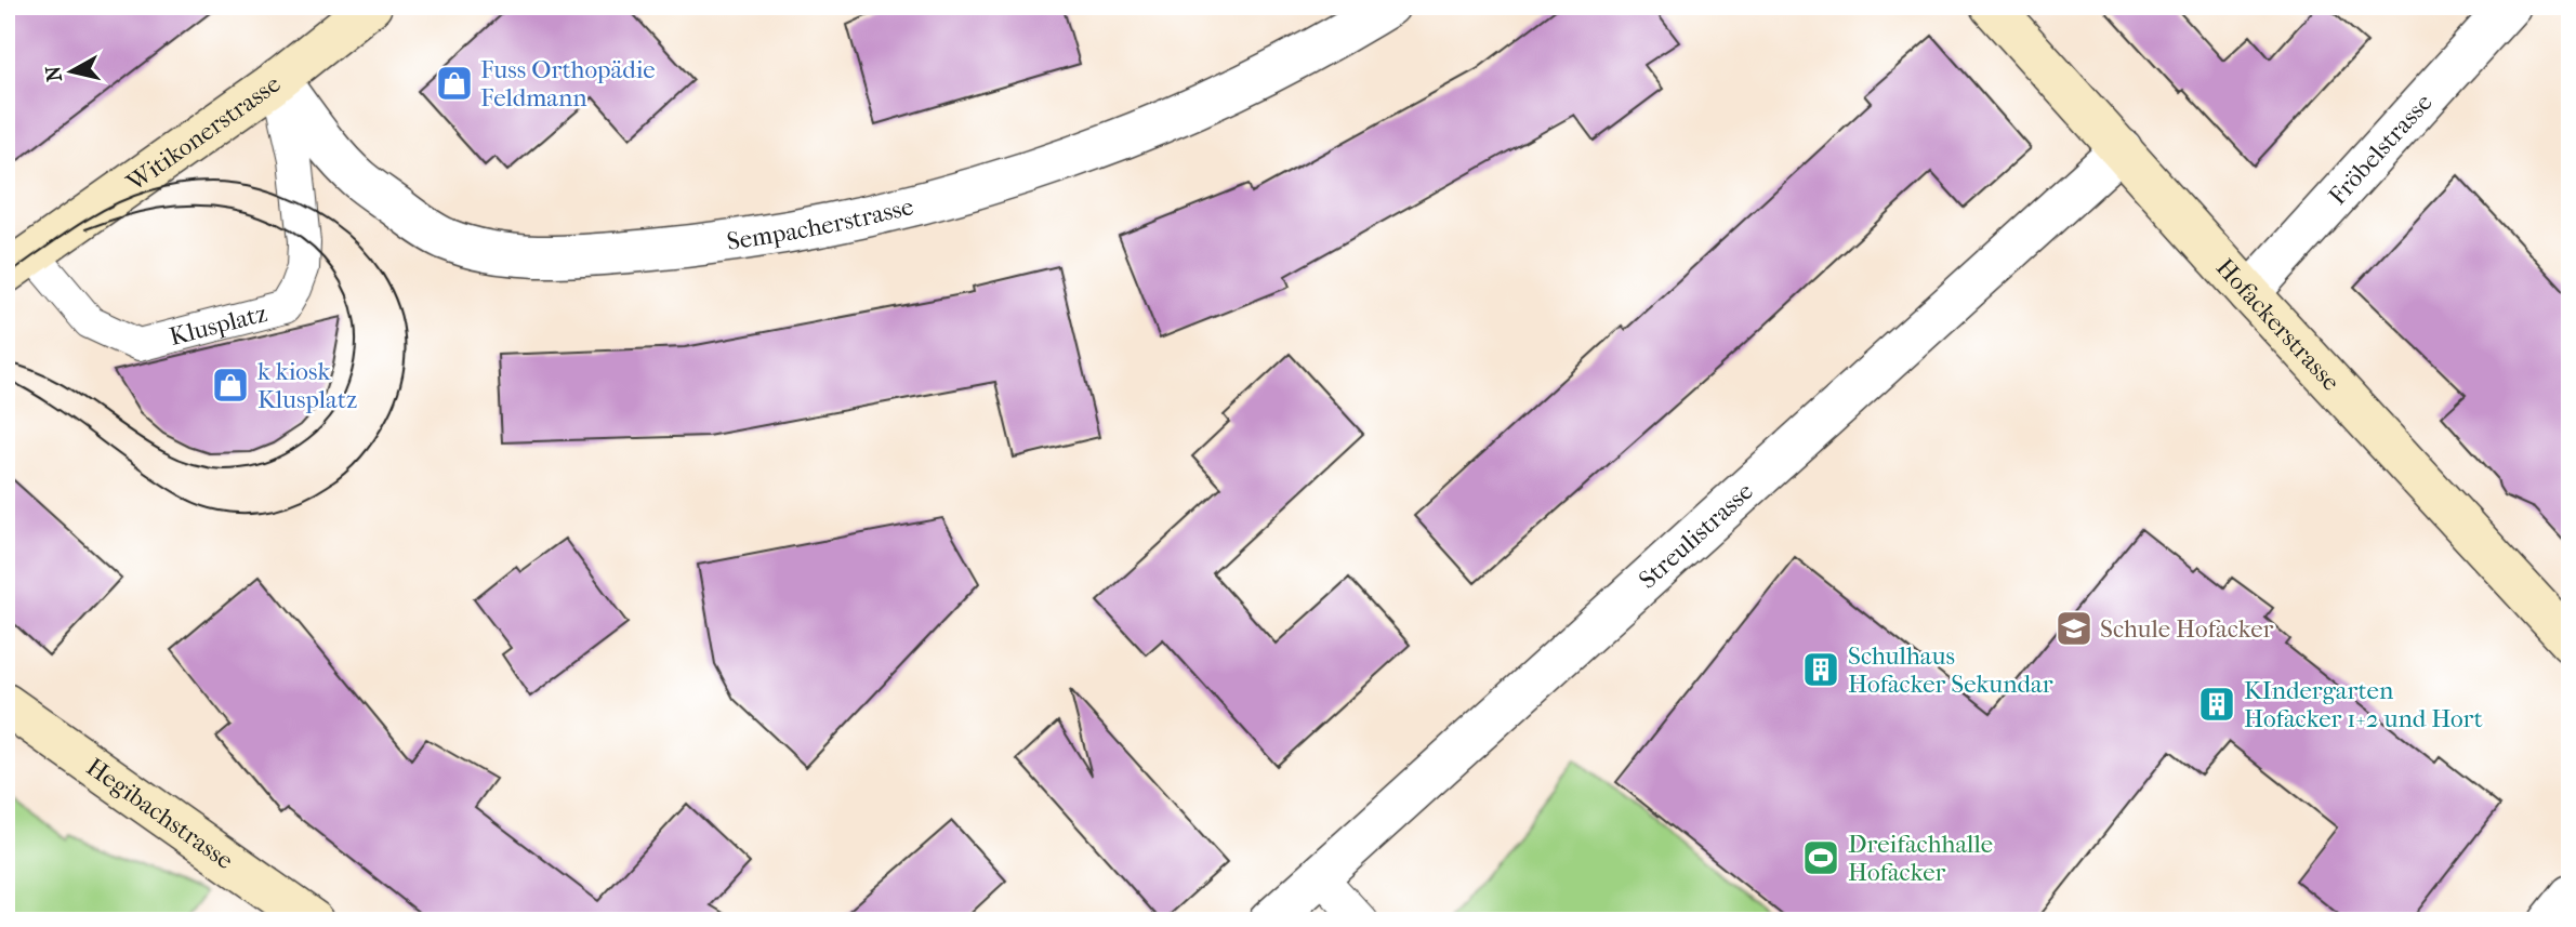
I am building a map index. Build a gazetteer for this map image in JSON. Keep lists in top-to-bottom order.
{
  "streets": {
    "main road": ["Witikonerstrasse", "Hofackerstrasse", "Hegibachstrasse"],
    "street": ["Fröbelstrasse", "Sempacherstrasse", "Streulistrasse"],
    "lane": ["Klusplatz"]
  },
  "crossings": [
    ["Witikonerstrasse", "Sempacherstrasse"],
    ["Witikonerstrasse", "Klusplatz"],
    ["Fröbelstrasse", "Hofackerstrasse"],
    ["Sempacherstrasse", "Klusplatz"],
    ["Hofackerstrasse", "Streulistrasse"]
  ],
  "places": {
    "shop": ["Fuss Orthopädie Feldmann", "k kiosk Klusplatz"],
    "school or university": ["Schule Hofacker"],
    "building": ["Schulhaus Hofacker Sekundar", "KIndergarten Hofacker 1+2 und Hort"],
    "sports": ["Dreifachhalle Hofacker"]
  },
  "north": "left"
}
